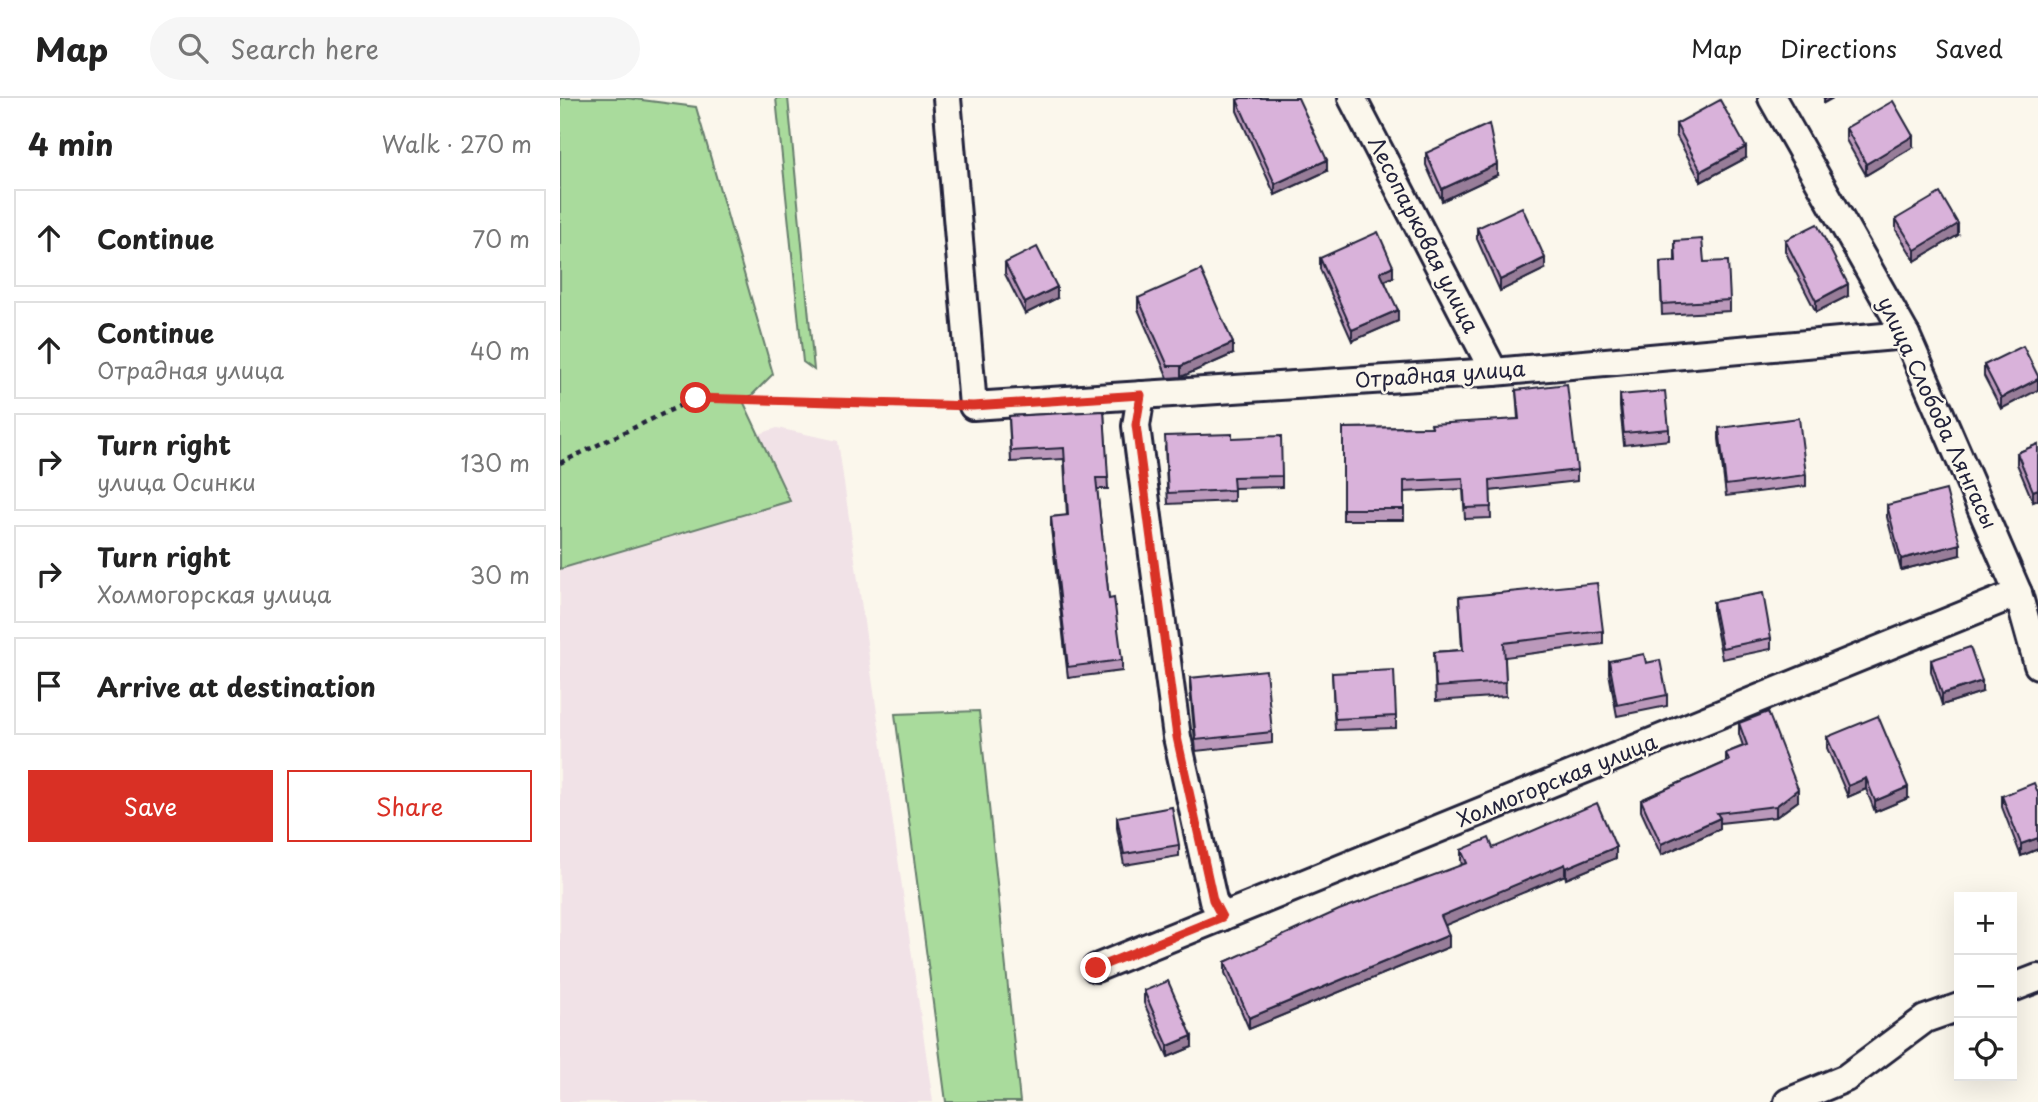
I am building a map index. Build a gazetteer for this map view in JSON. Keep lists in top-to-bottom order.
{
  "streets": {
    "street": [
      "Лесопарковая улица",
      "Отрадная улица",
      "улица Слобода Лянгасы",
      "Холмогорская улица"
    ]
  },
  "crossings": [
    ["Лесопарковая улица", "Отрадная улица"],
    ["Отрадная улица", "улица Слобода Лянгасы"],
    ["улица Слобода Лянгасы", "Холмогорская улица"]
  ],
  "page": {
    "header": "Map",
    "search": "Search here",
    "nav": ["Map", "Directions", "Saved"],
    "heading": ["4 min", "Walk · 270 m"],
    "list": [
      ["Continue", "70 m"],
      ["Continue", "Отрадная улица", "40 m"],
      ["Turn right", "улица Осинки", "130 m"],
      ["Turn right", "Холмогорская улица", "30 m"],
      "Arrive at destination"
    ],
    "buttons": ["Save", "Share"],
    "map_buttons": ["+", "−"]
  }
}
